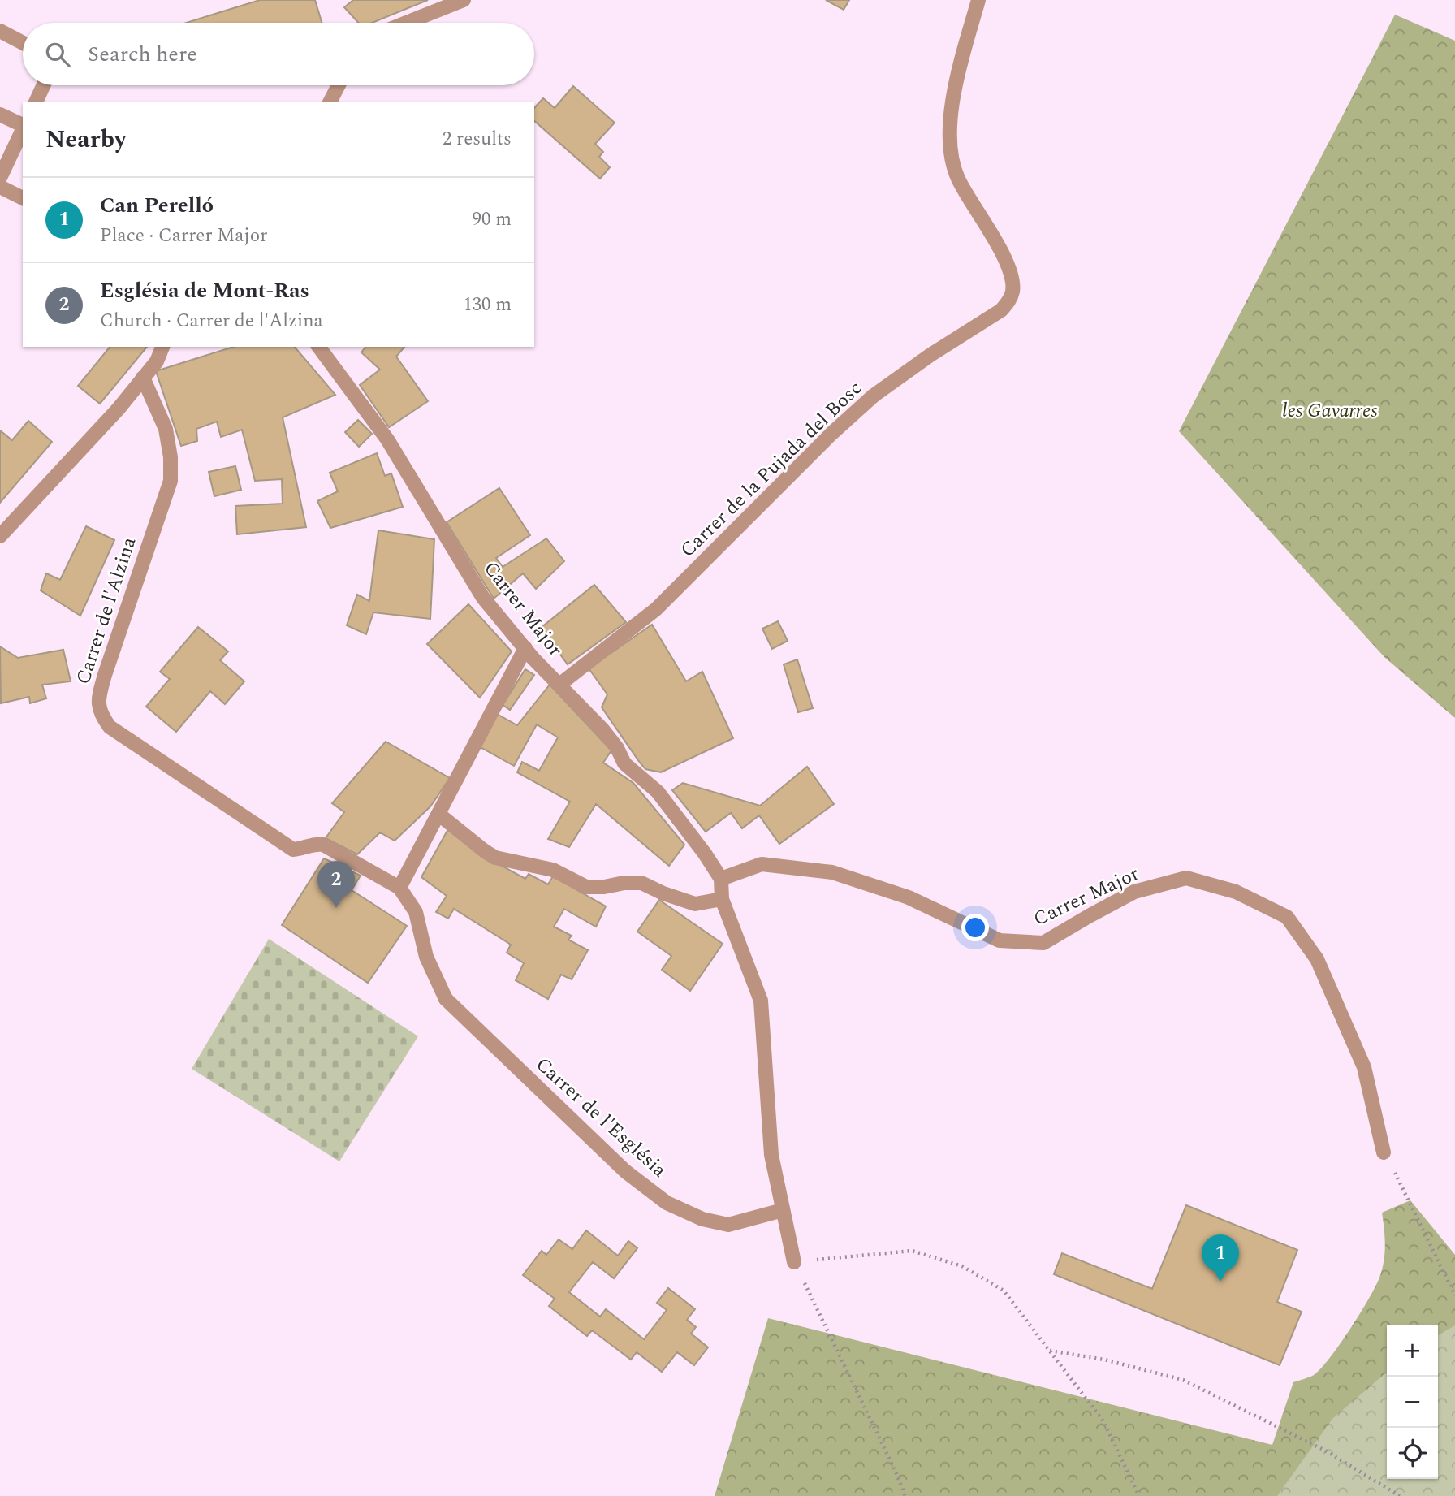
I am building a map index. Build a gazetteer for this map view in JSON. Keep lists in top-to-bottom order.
{
  "streets": {
    "street": [
      "Carrer de la Pujada del Bosc",
      "Carrer Major",
      "Carrer de l'Alzina",
      "Carrer de l'Església"
    ]
  },
  "crossings": [
    ["Carrer de la Pujada del Bosc", "Carrer Major"],
    ["Carrer de l'Alzina", "Carrer de l'Església"]
  ],
  "parks": ["les Gavarres"],
  "page": {
    "search": "Search here",
    "heading": ["Nearby", "2 results"],
    "list": [
      {
        "mark": "1",
        "name": "Can Perelló",
        "note": "Place · Carrer Major",
        "value": "90 m"
      },
      {
        "mark": "2",
        "name": "Església de Mont-Ras",
        "note": "Church · Carrer de l'Alzina",
        "value": "130 m"
      }
    ],
    "pins": ["2", "1"],
    "map_buttons": ["+", "−"]
  }
}
